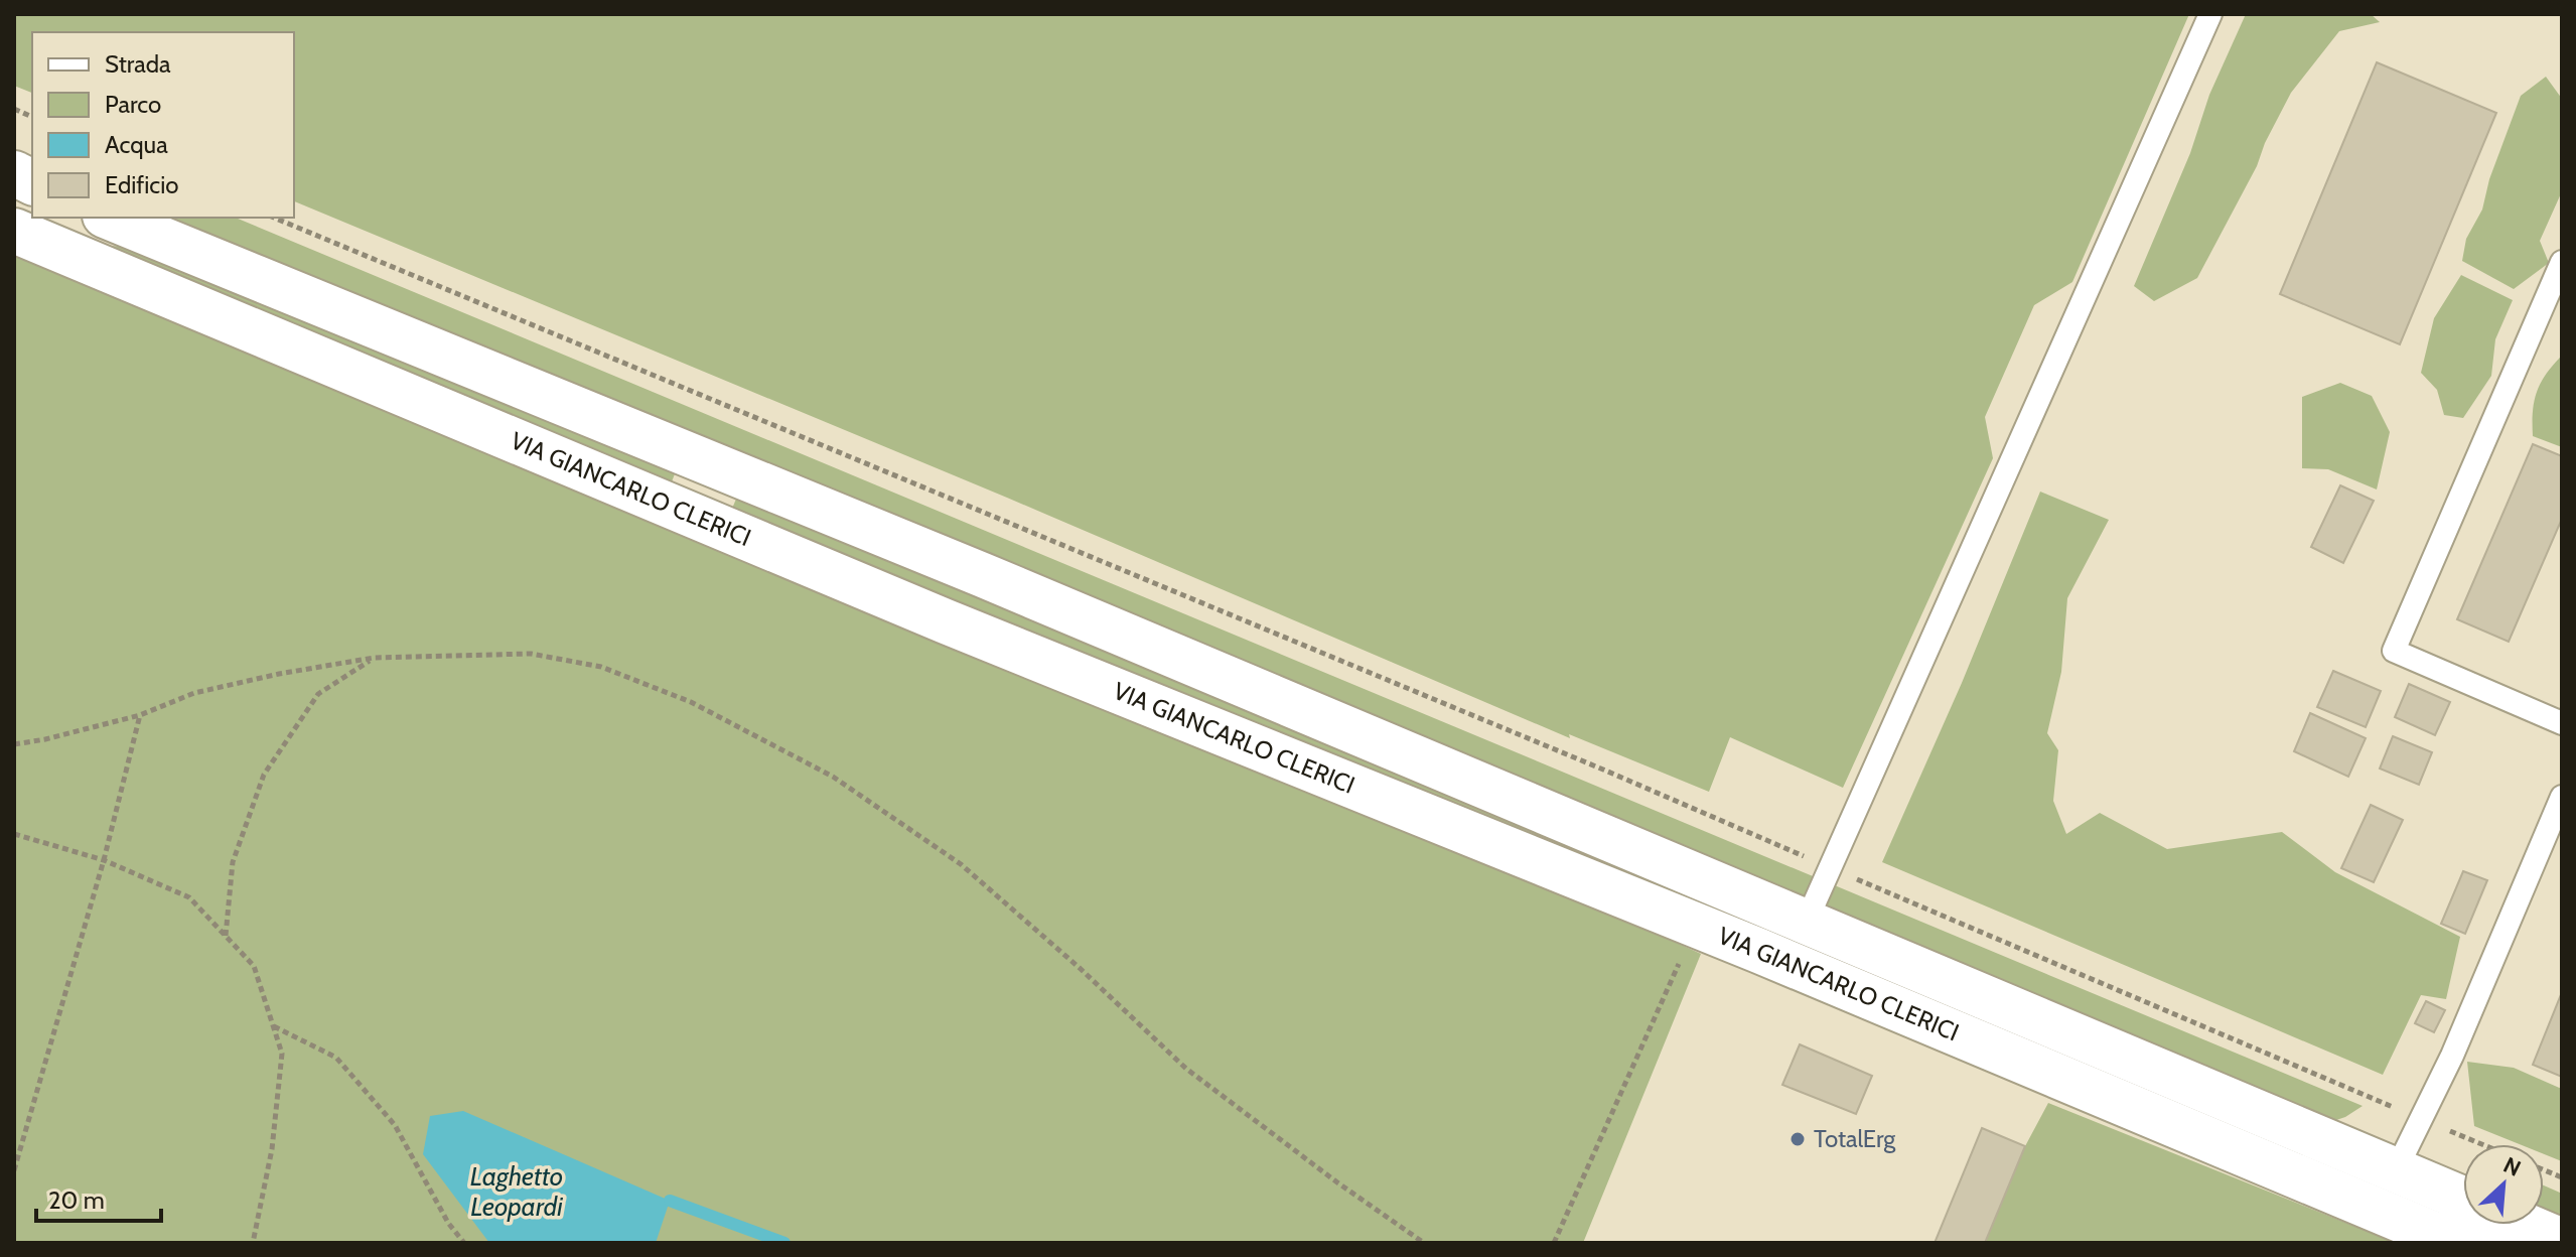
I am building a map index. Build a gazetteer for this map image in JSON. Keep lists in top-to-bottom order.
{
  "streets": {
    "street": ["VIA GIANCARLO CLERICI"]
  },
  "water": ["Laghetto Leopardi"],
  "places": ["TotalErg"],
  "legend": [
    "Strada",
    "Parco",
    "Acqua",
    "Edificio"
  ],
  "scale_bar": "20 m",
  "north": "top right"
}
